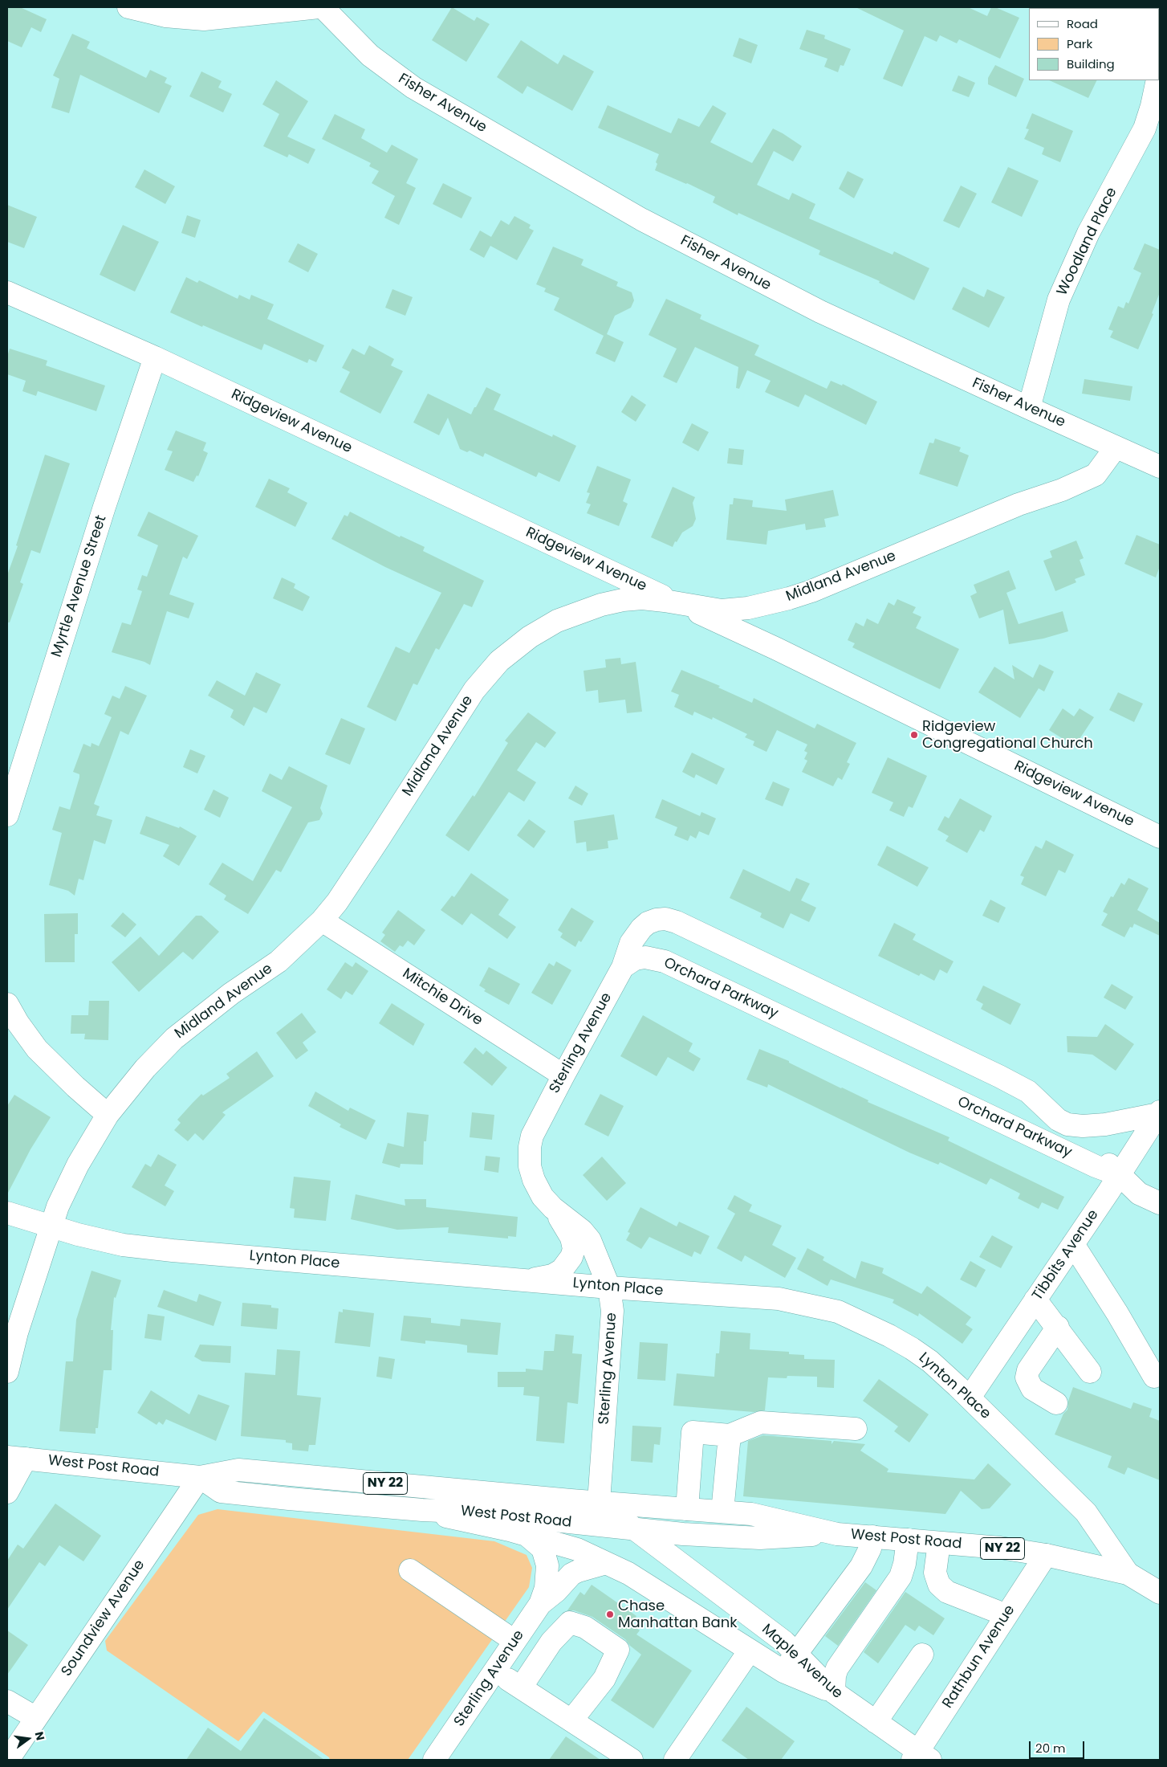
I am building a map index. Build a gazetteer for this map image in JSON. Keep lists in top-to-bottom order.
{
  "streets": {
    "street": [
      "Fisher Avenue",
      "Woodland Place",
      "Ridgeview Avenue",
      "Midland Avenue",
      "Myrtle Avenue Street",
      "Orchard Parkway",
      "Mitchie Drive",
      "Sterling Avenue",
      "Tibbits Avenue",
      "Lynton Place",
      "West Post Road",
      "NY 22",
      "Soundview Avenue",
      "Rathbun Avenue",
      "Maple Avenue"
    ]
  },
  "crossings": [
    ["Fisher Avenue", "Woodland Place"],
    ["Fisher Avenue", "Midland Avenue"],
    ["Ridgeview Avenue", "Midland Avenue"],
    ["Ridgeview Avenue", "Myrtle Avenue Street"],
    ["Midland Avenue", "Mitchie Drive"],
    ["Midland Avenue", "Lynton Place"],
    ["Orchard Parkway", "Sterling Avenue"],
    ["Orchard Parkway", "Tibbits Avenue"],
    ["Mitchie Drive", "Sterling Avenue"],
    ["Sterling Avenue", "Lynton Place"],
    ["Sterling Avenue", "West Post Road"],
    ["Sterling Avenue", "Maple Avenue"],
    ["Tibbits Avenue", "Lynton Place"],
    ["Lynton Place", "West Post Road"],
    ["West Post Road", "Soundview Avenue"],
    ["West Post Road", "Rathbun Avenue"],
    ["West Post Road", "Maple Avenue"],
    ["Rathbun Avenue", "Maple Avenue"]
  ],
  "places": ["Ridgeview Congregational Church", "Chase Manhattan Bank"],
  "legend": ["Road", "Park", "Building"],
  "scale_bar": "20 m",
  "north": "right"
}
